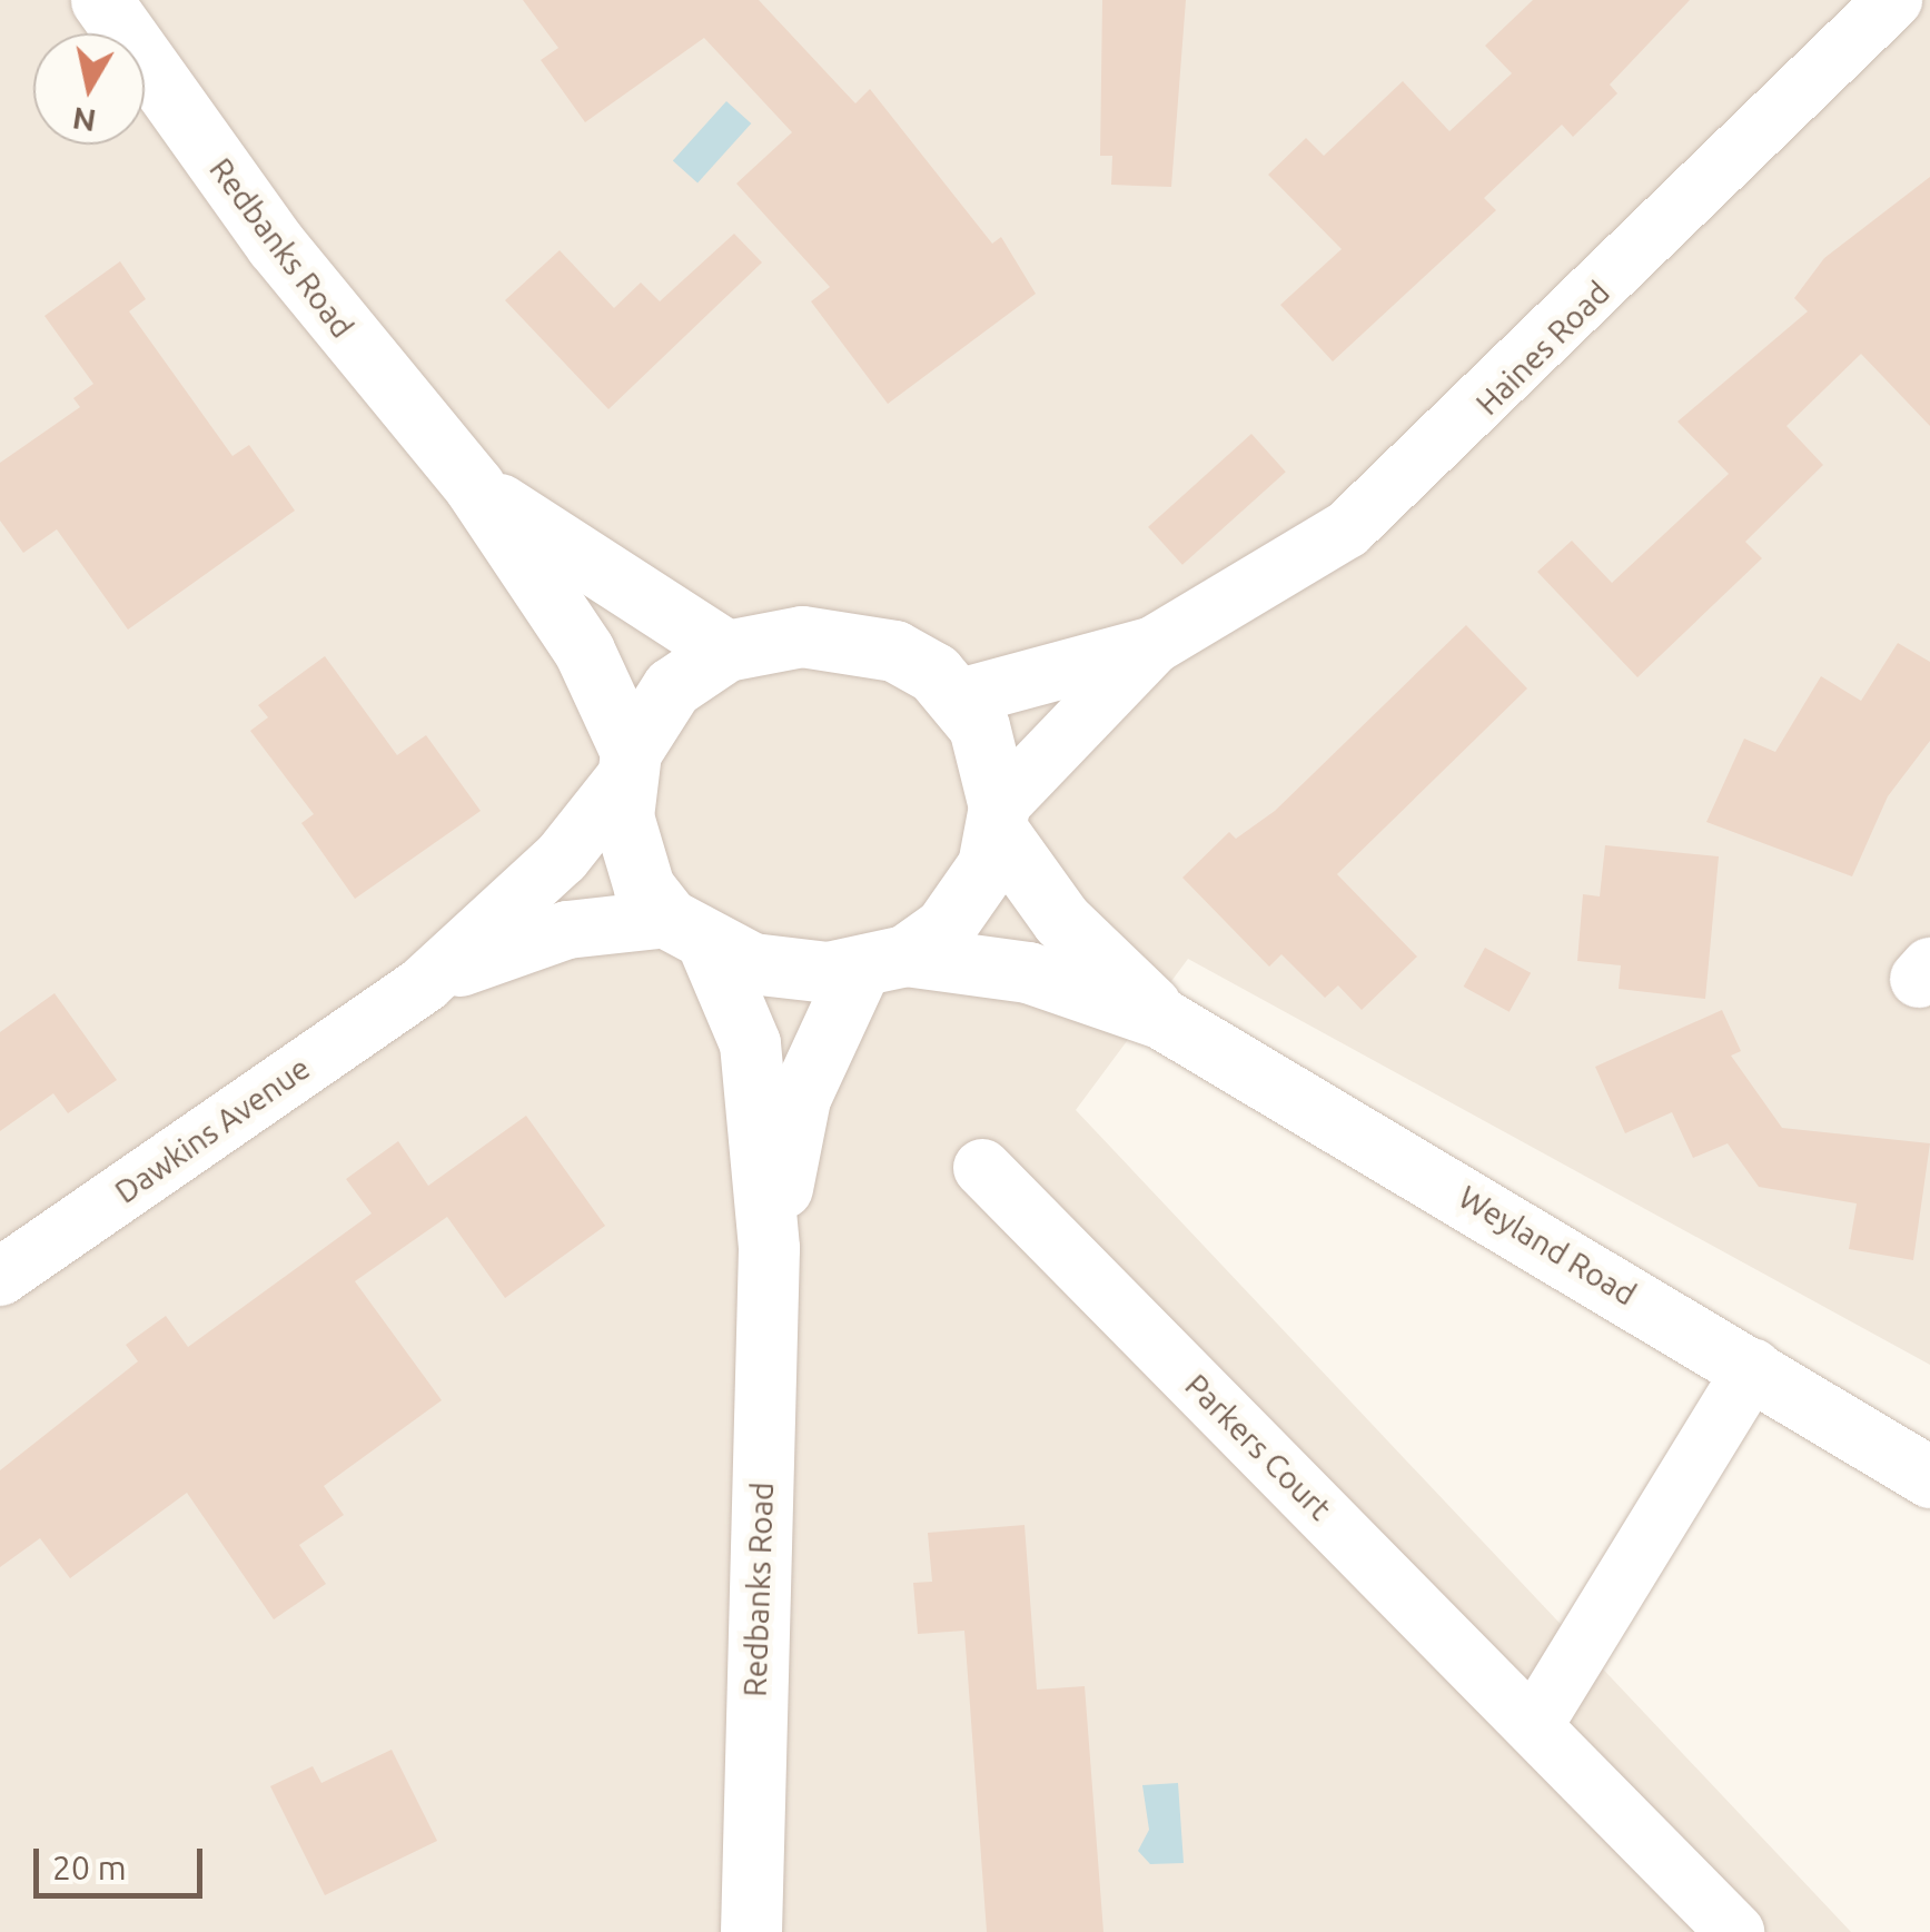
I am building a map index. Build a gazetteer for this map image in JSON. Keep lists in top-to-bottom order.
{
  "streets": {
    "main road": ["Redbanks Road", "Weyland Road"],
    "street": ["Haines Road", "Dawkins Avenue", "Parkers Court"]
  },
  "crossings": [
    ["Redbanks Road", "Haines Road"],
    ["Redbanks Road", "Dawkins Avenue"],
    ["Redbanks Road", "Weyland Road"],
    ["Haines Road", "Dawkins Avenue"],
    ["Haines Road", "Weyland Road"],
    ["Dawkins Avenue", "Weyland Road"]
  ],
  "scale_bar": "20 m",
  "north": "bottom"
}
